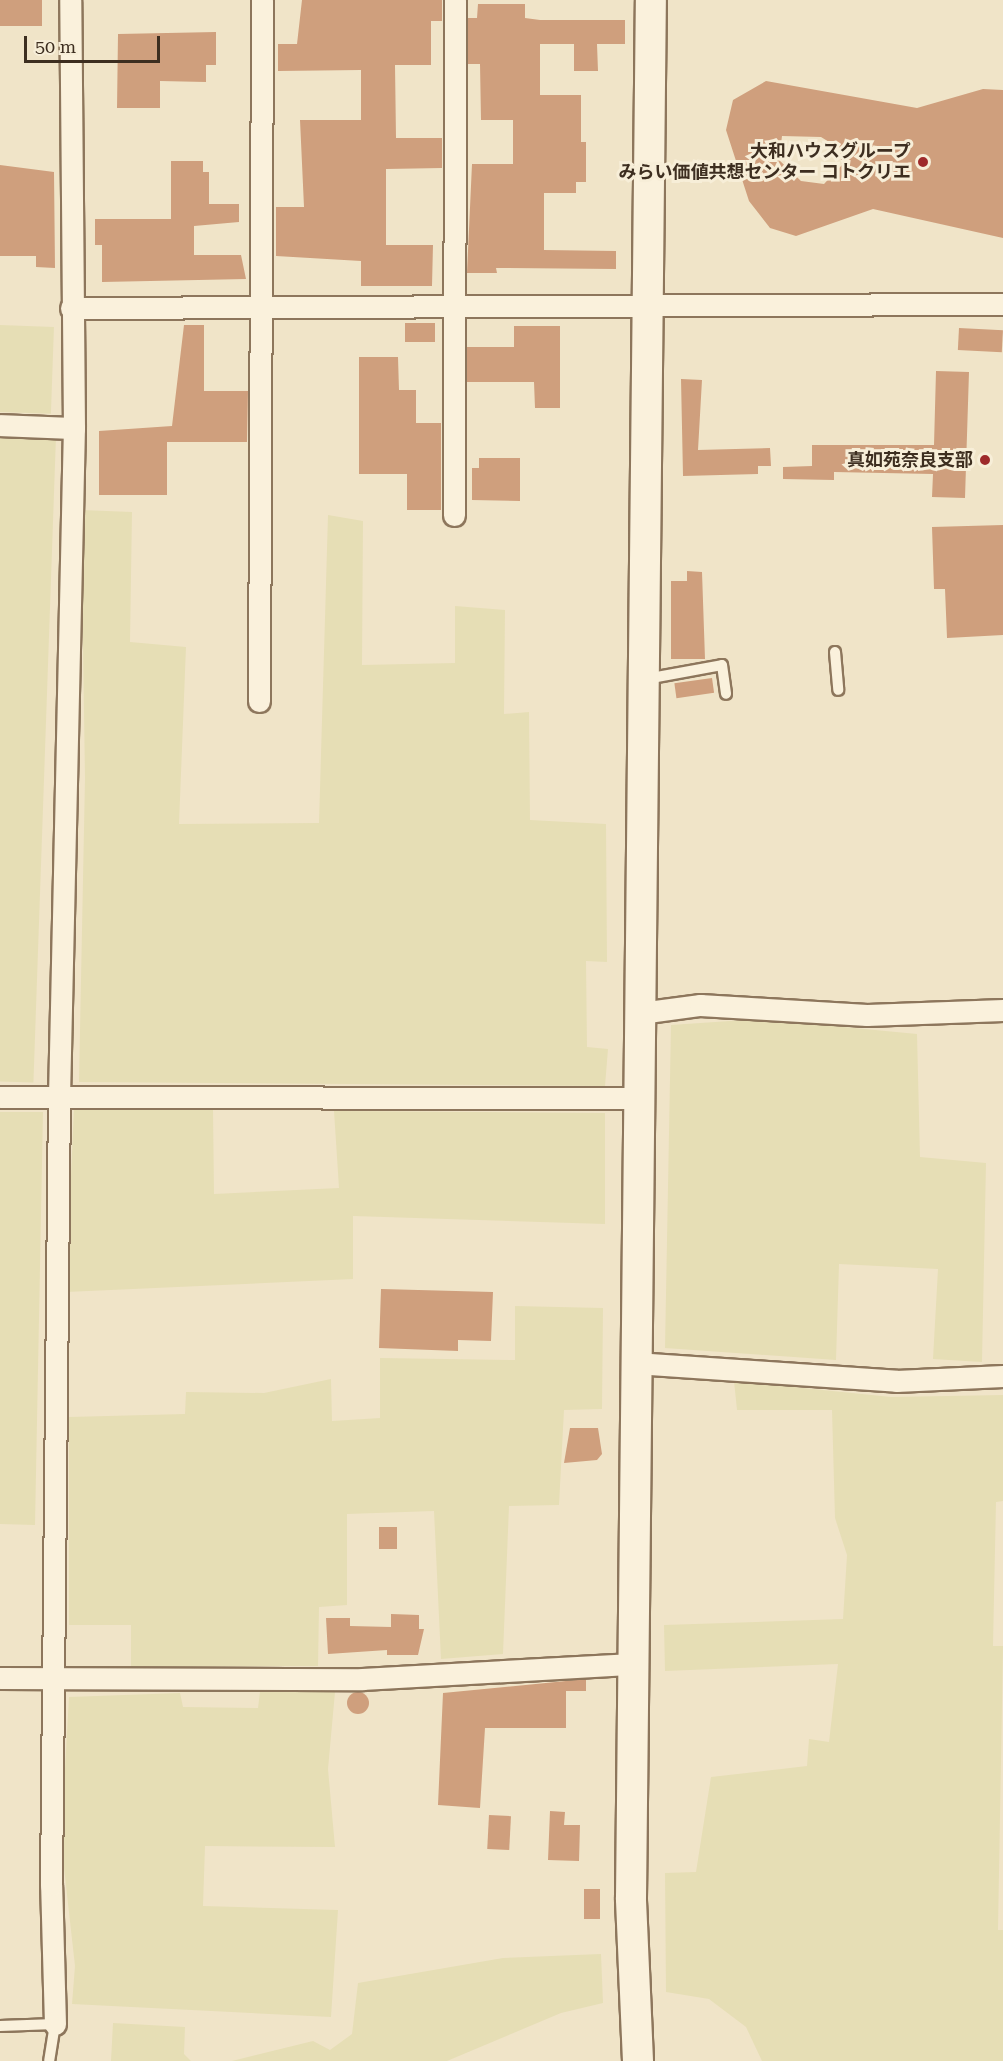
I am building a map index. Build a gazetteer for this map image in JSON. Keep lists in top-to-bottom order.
{
  "places": ["大和ハウスグループ みらい価値共想センター コトクリエ", "真如苑奈良支部"],
  "scale_bar": "50 m"
}
